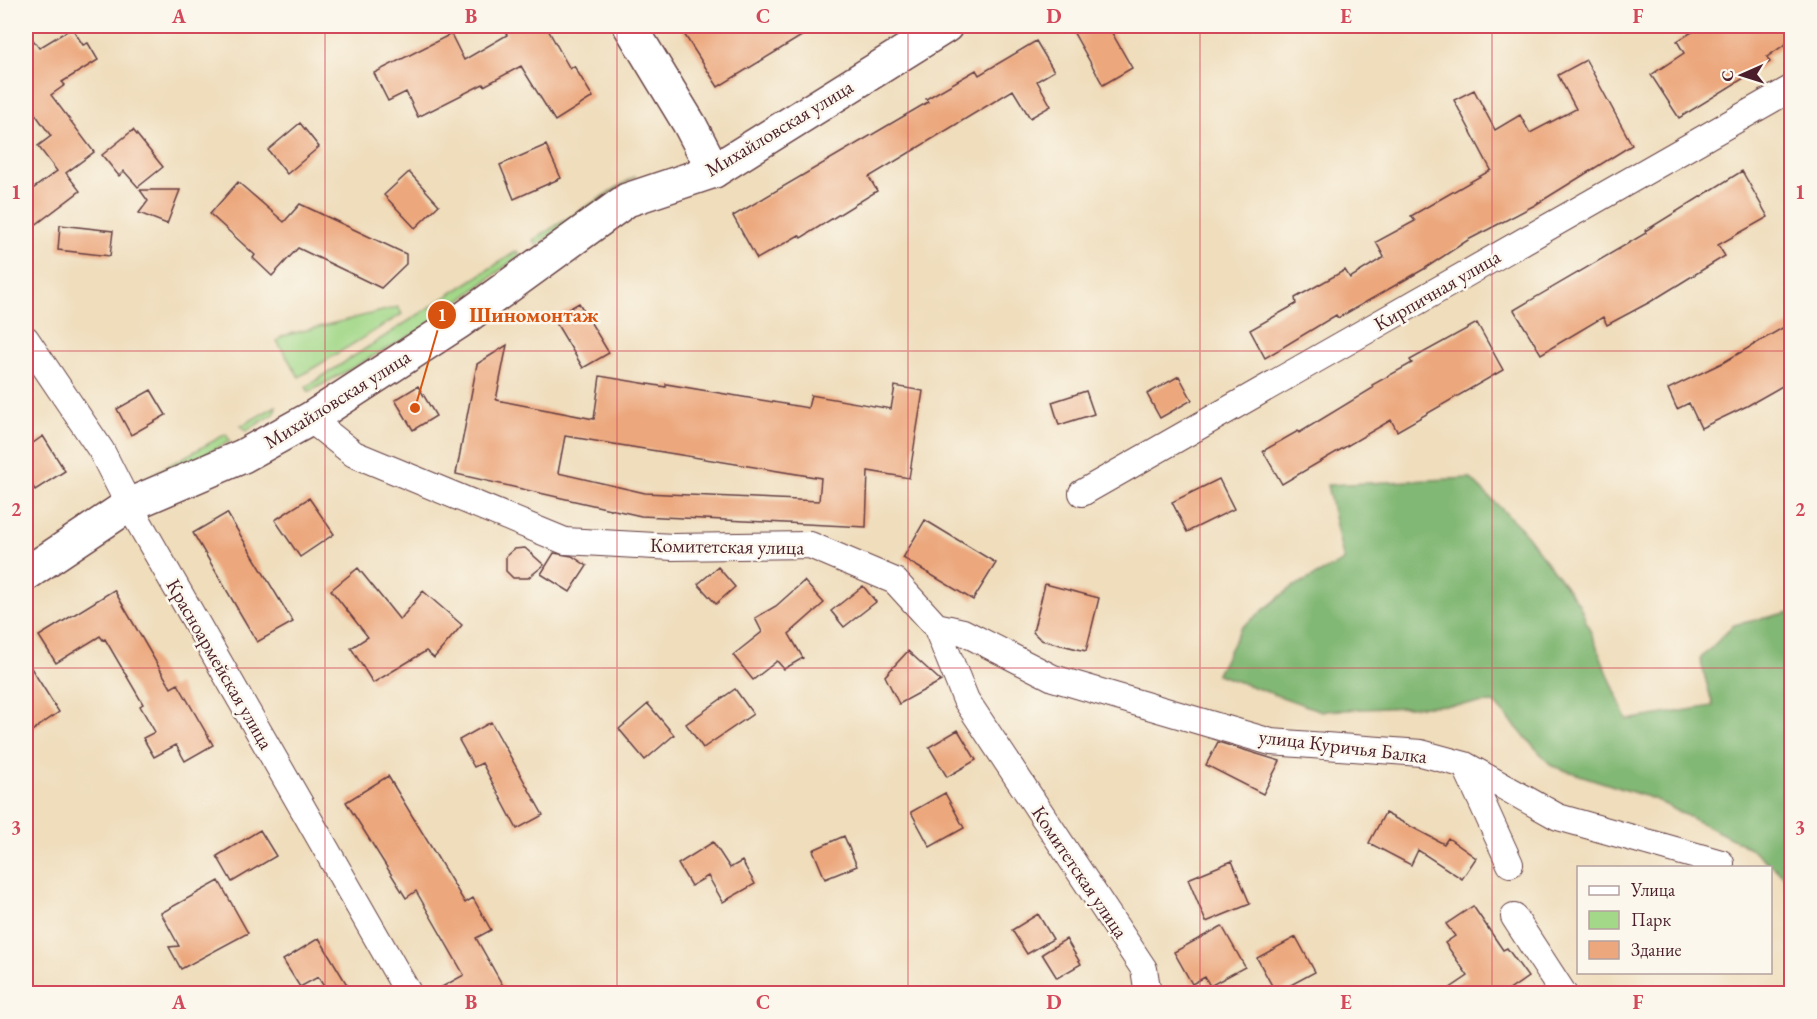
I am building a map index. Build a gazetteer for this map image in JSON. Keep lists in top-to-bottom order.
{
  "streets": {
    "main road": ["Михайловская улица"],
    "street": [
      "Кирпичная улица",
      "Комитетская улица",
      "Красноармейская улица",
      "улица Куричья Балка"
    ]
  },
  "crossings": [
    ["Михайловская улица", "Комитетская улица"],
    ["Михайловская улица", "Красноармейская улица"],
    ["Комитетская улица", "улица Куричья Балка"]
  ],
  "places": ["Шиномонтаж"],
  "legend": ["Улица", "Парк", "Здание"],
  "north": "left",
  "grid": {
    "columns": [
      "A",
      "B",
      "C",
      "D",
      "E",
      "F"
    ],
    "rows": ["1", "2", "3"]
  }
}
